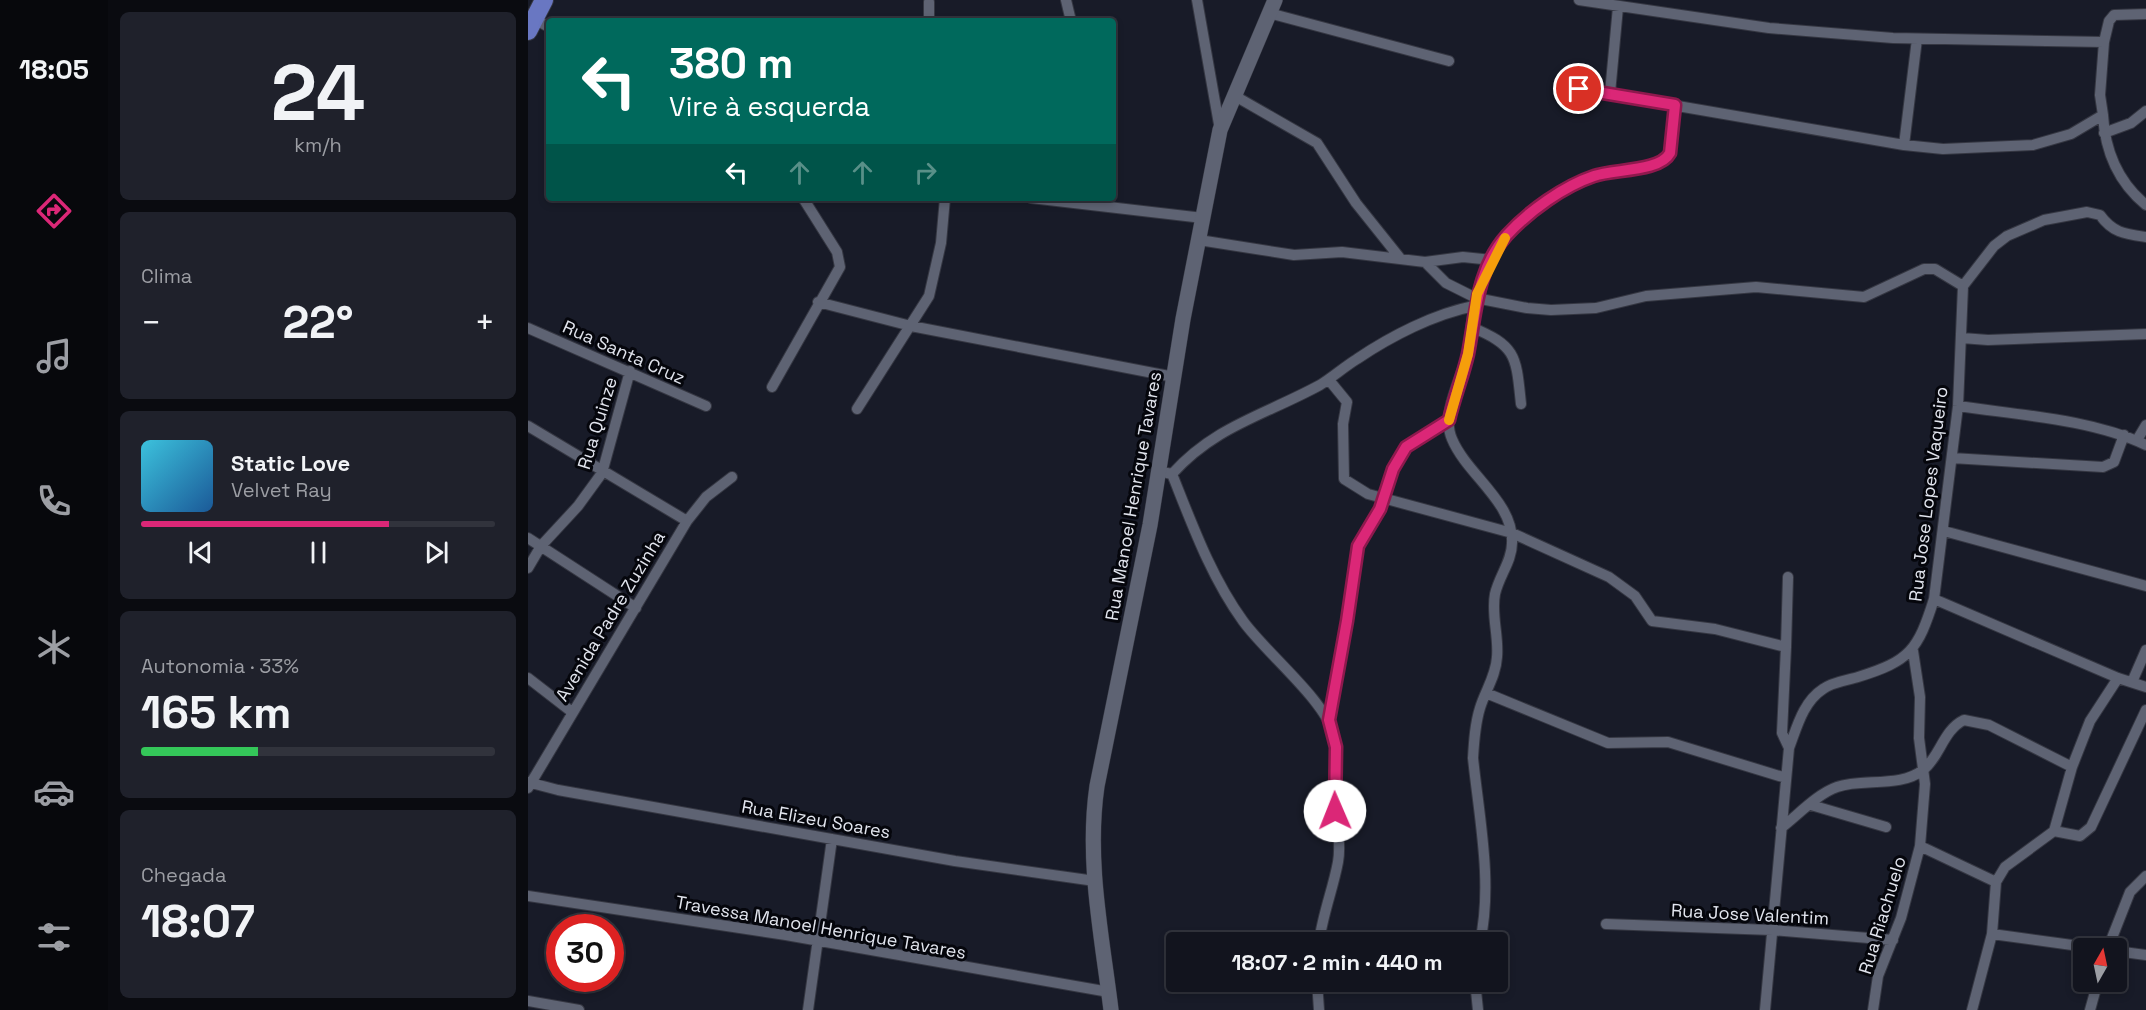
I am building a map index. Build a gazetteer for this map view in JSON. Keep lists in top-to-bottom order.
{
  "streets": {
    "street": [
      "Rua Santa Cruz",
      "Rua Quinze",
      "Rua Jose Lopes Vaqueiro",
      "Rua Manoel Henrique Tavares",
      "Avenida Padre Zuzinha",
      "Rua Elizeu Soares",
      "Rua Jose Valentim",
      "Rua Riachuelo",
      "Travessa Manoel Henrique Tavares"
    ]
  },
  "crossings": [
    ["Rua Santa Cruz", "Rua Quinze"],
    ["Rua Jose Lopes Vaqueiro", "Rua Riachuelo"],
    ["Rua Manoel Henrique Tavares", "Rua Elizeu Soares"],
    ["Rua Manoel Henrique Tavares", "Travessa Manoel Henrique Tavares"],
    ["Avenida Padre Zuzinha", "Rua Elizeu Soares"],
    ["Rua Jose Valentim", "Rua Riachuelo"]
  ],
  "north": "top",
  "page": {
    "tabs": "18:05",
    "tile": [
      ["24", "km/h"],
      "Clima",
      ["Autonomia · 33%", "165 km"],
      ["Chegada", "18:07"]
    ],
    "turn": ["380 m", "Vire à esquerda"],
    "heat": ["−", "22°", "+"],
    "song": ["Static Love", "Velvet Ray"],
    "limit": "30",
    "trip": "18:07 · 2 min · 440 m"
  }
}
